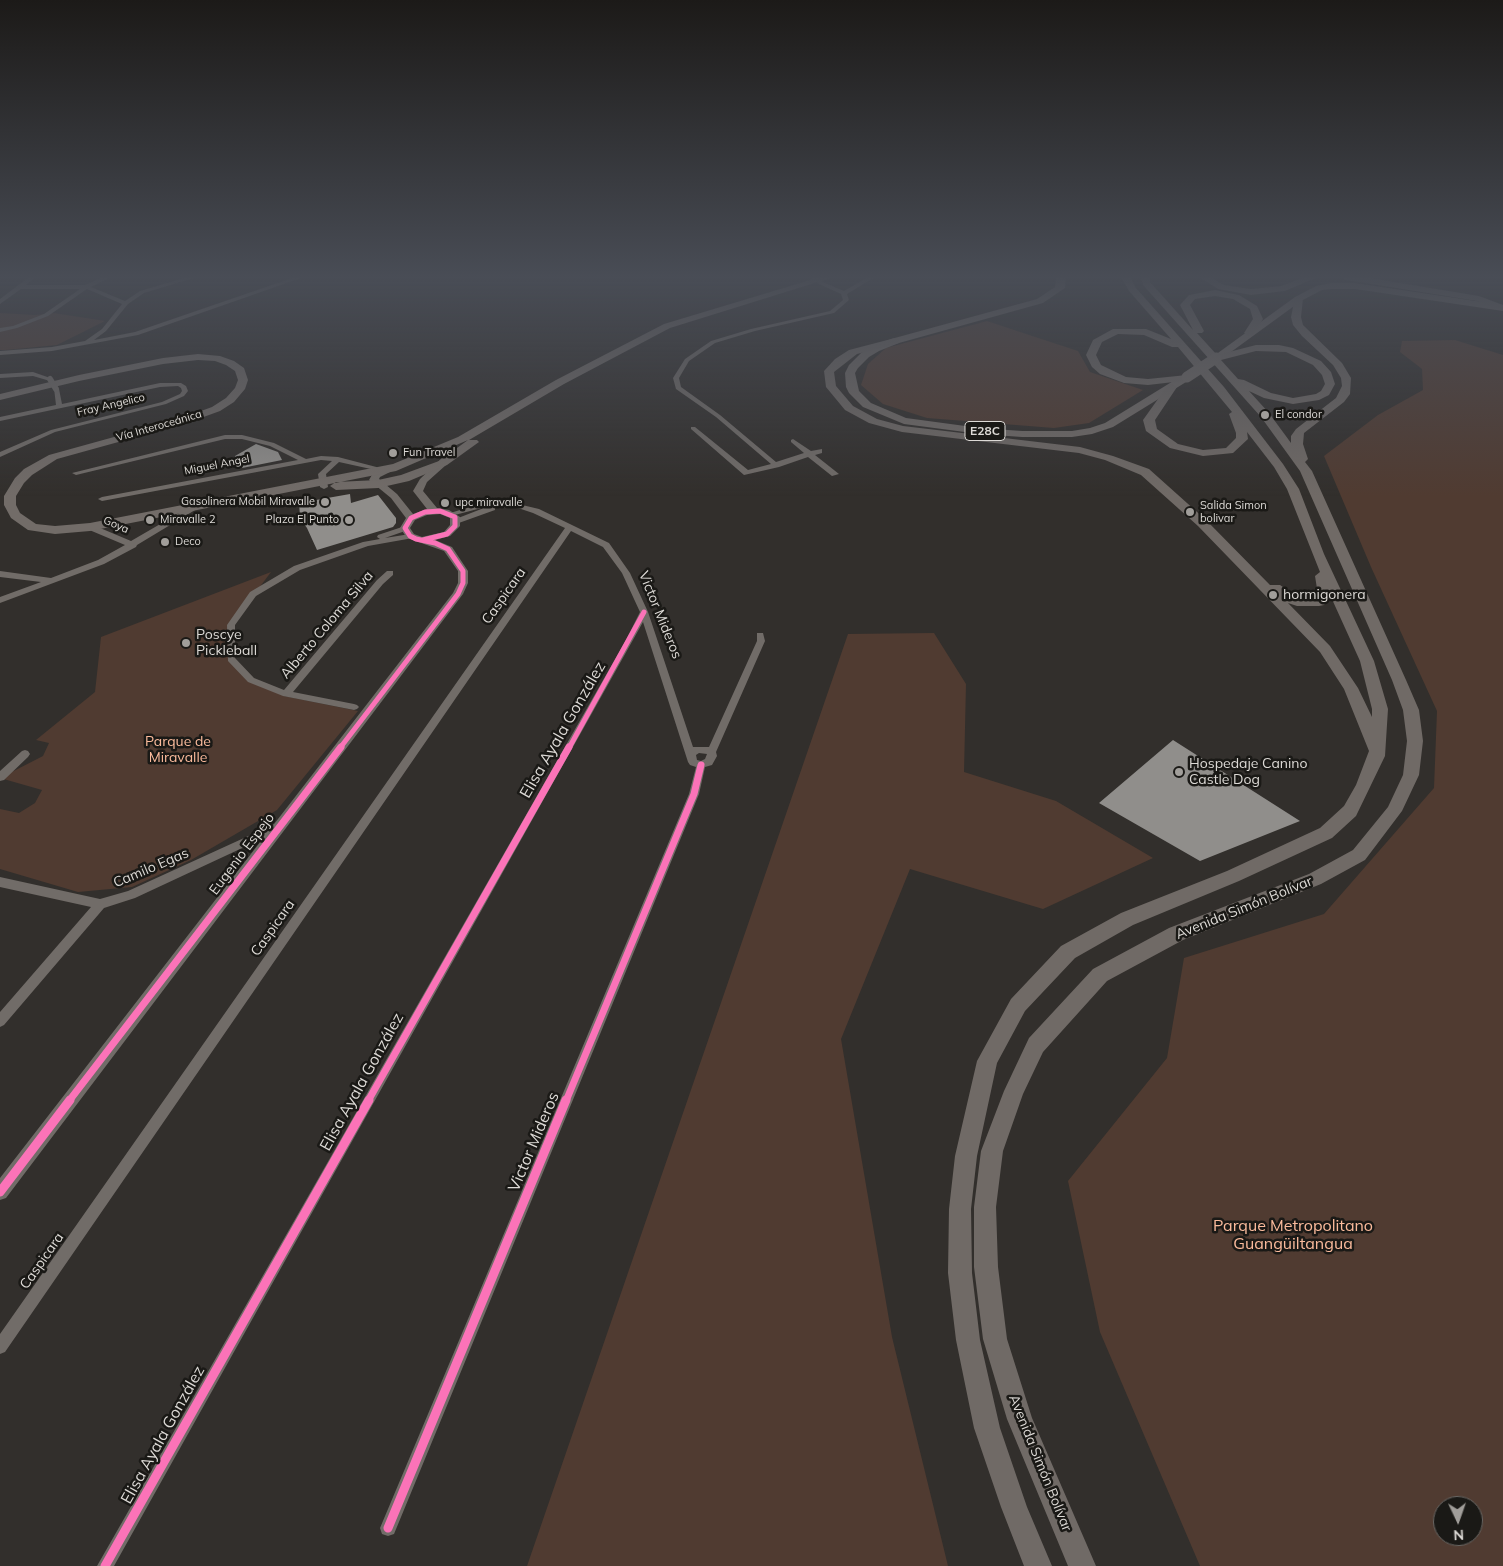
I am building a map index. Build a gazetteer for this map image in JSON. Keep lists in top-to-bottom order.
{
  "streets": {
    "highway": ["Avenida Simón Bolívar"],
    "main road": ["Vía Interoceánica", "E28C"],
    "street": [
      "Fray Angelico",
      "Miguel Angel",
      "Goya",
      "Caspicara",
      "Victor Mideros",
      "Alberto Coloma Silva",
      "Elisa Ayala González",
      "Eugenio Espejo",
      "Camilo Egas"
    ]
  },
  "crossings": [
    ["Vía Interoceánica", "Miguel Angel"],
    ["Vía Interoceánica", "Goya"],
    ["Caspicara", "Victor Mideros"],
    ["Victor Mideros", "Elisa Ayala González"],
    ["Eugenio Espejo", "Camilo Egas"]
  ],
  "parks": ["Parque de Miravalle", "Parque Metropolitano Guangüiltangua"],
  "places": [
    "El condor",
    "Fun Travel",
    "Gasolinera Mobil Miravalle",
    "upc miravalle",
    "Salida Simon bolivar",
    "Miravalle 2",
    "Plaza El Punto",
    "Deco",
    "hormigonera",
    "Poscye Pickleball",
    "Hospedaje Canino Castle Dog"
  ],
  "north": "bottom"
}
